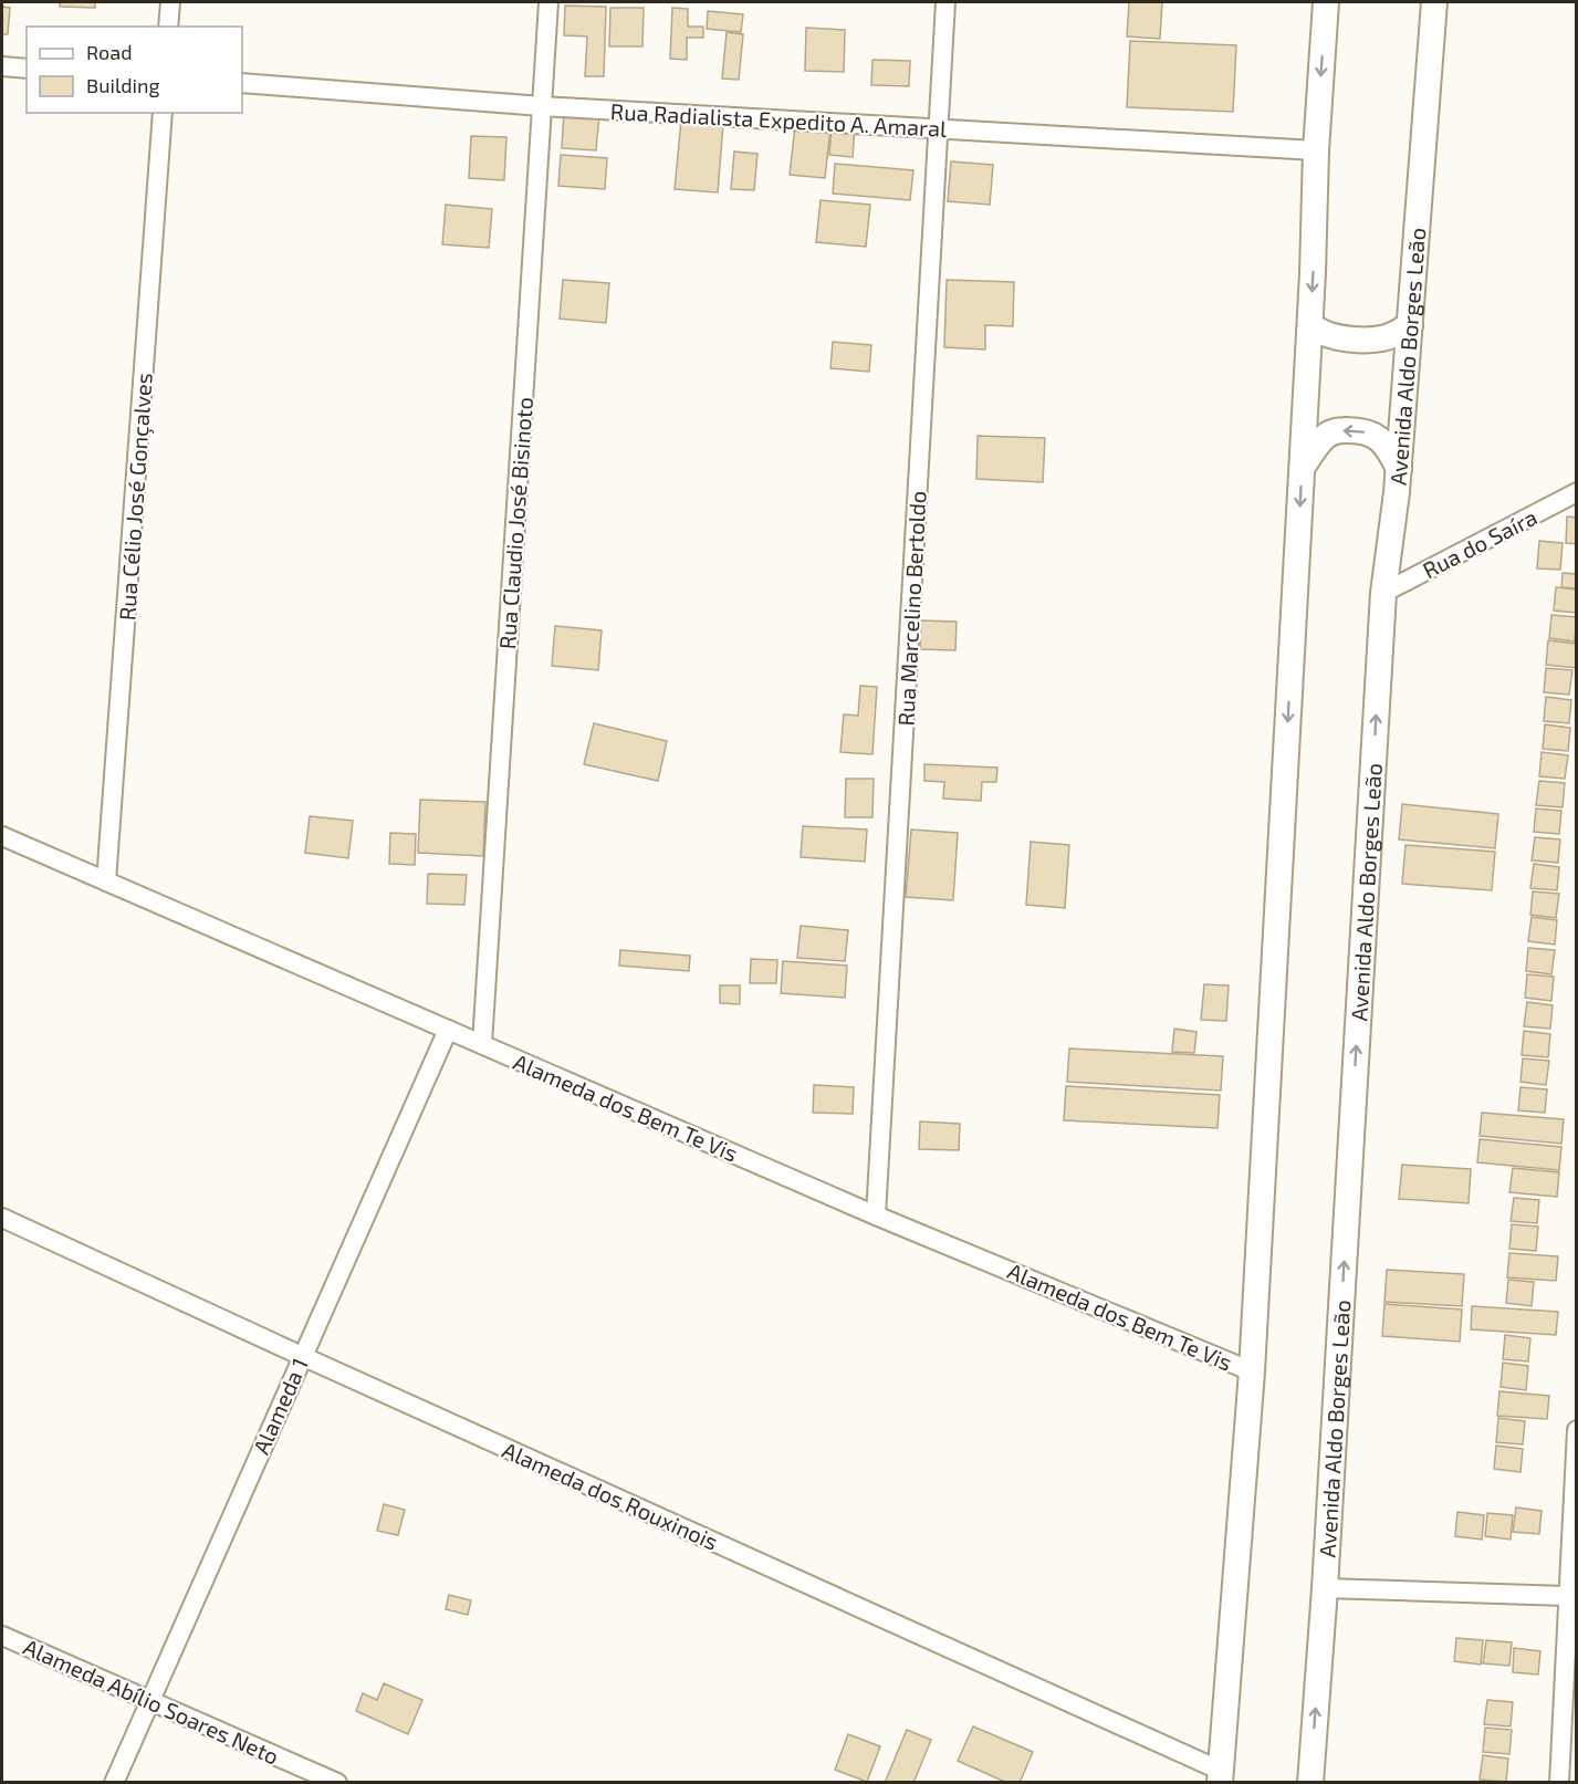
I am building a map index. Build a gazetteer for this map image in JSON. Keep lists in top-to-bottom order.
{
  "streets": {
    "street": [
      "Rua Radialista Expedito A. Amaral",
      "Avenida Aldo Borges Leão",
      "Rua Célio José Gonçalves",
      "Rua Claudio José Bisinoto",
      "Rua do Saíra",
      "Rua Marcelino Bertoldo",
      "Alameda dos Bem Te Vis",
      "Alameda 1",
      "Alameda dos Rouxinois",
      "Alameda Abílio Soares Neto"
    ]
  },
  "crossings": [
    ["Rua Radialista Expedito A. Amaral", "Rua Claudio José Bisinoto"],
    ["Rua Radialista Expedito A. Amaral", "Rua Marcelino Bertoldo"],
    ["Avenida Aldo Borges Leão", "Rua do Saíra"],
    ["Rua Célio José Gonçalves", "Alameda dos Bem Te Vis"],
    ["Rua Claudio José Bisinoto", "Alameda dos Bem Te Vis"],
    ["Rua Marcelino Bertoldo", "Alameda dos Bem Te Vis"],
    ["Alameda dos Bem Te Vis", "Alameda 1"],
    ["Alameda 1", "Alameda dos Rouxinois"],
    ["Alameda 1", "Alameda Abílio Soares Neto"]
  ],
  "legend": ["Road", "Building"]
}
